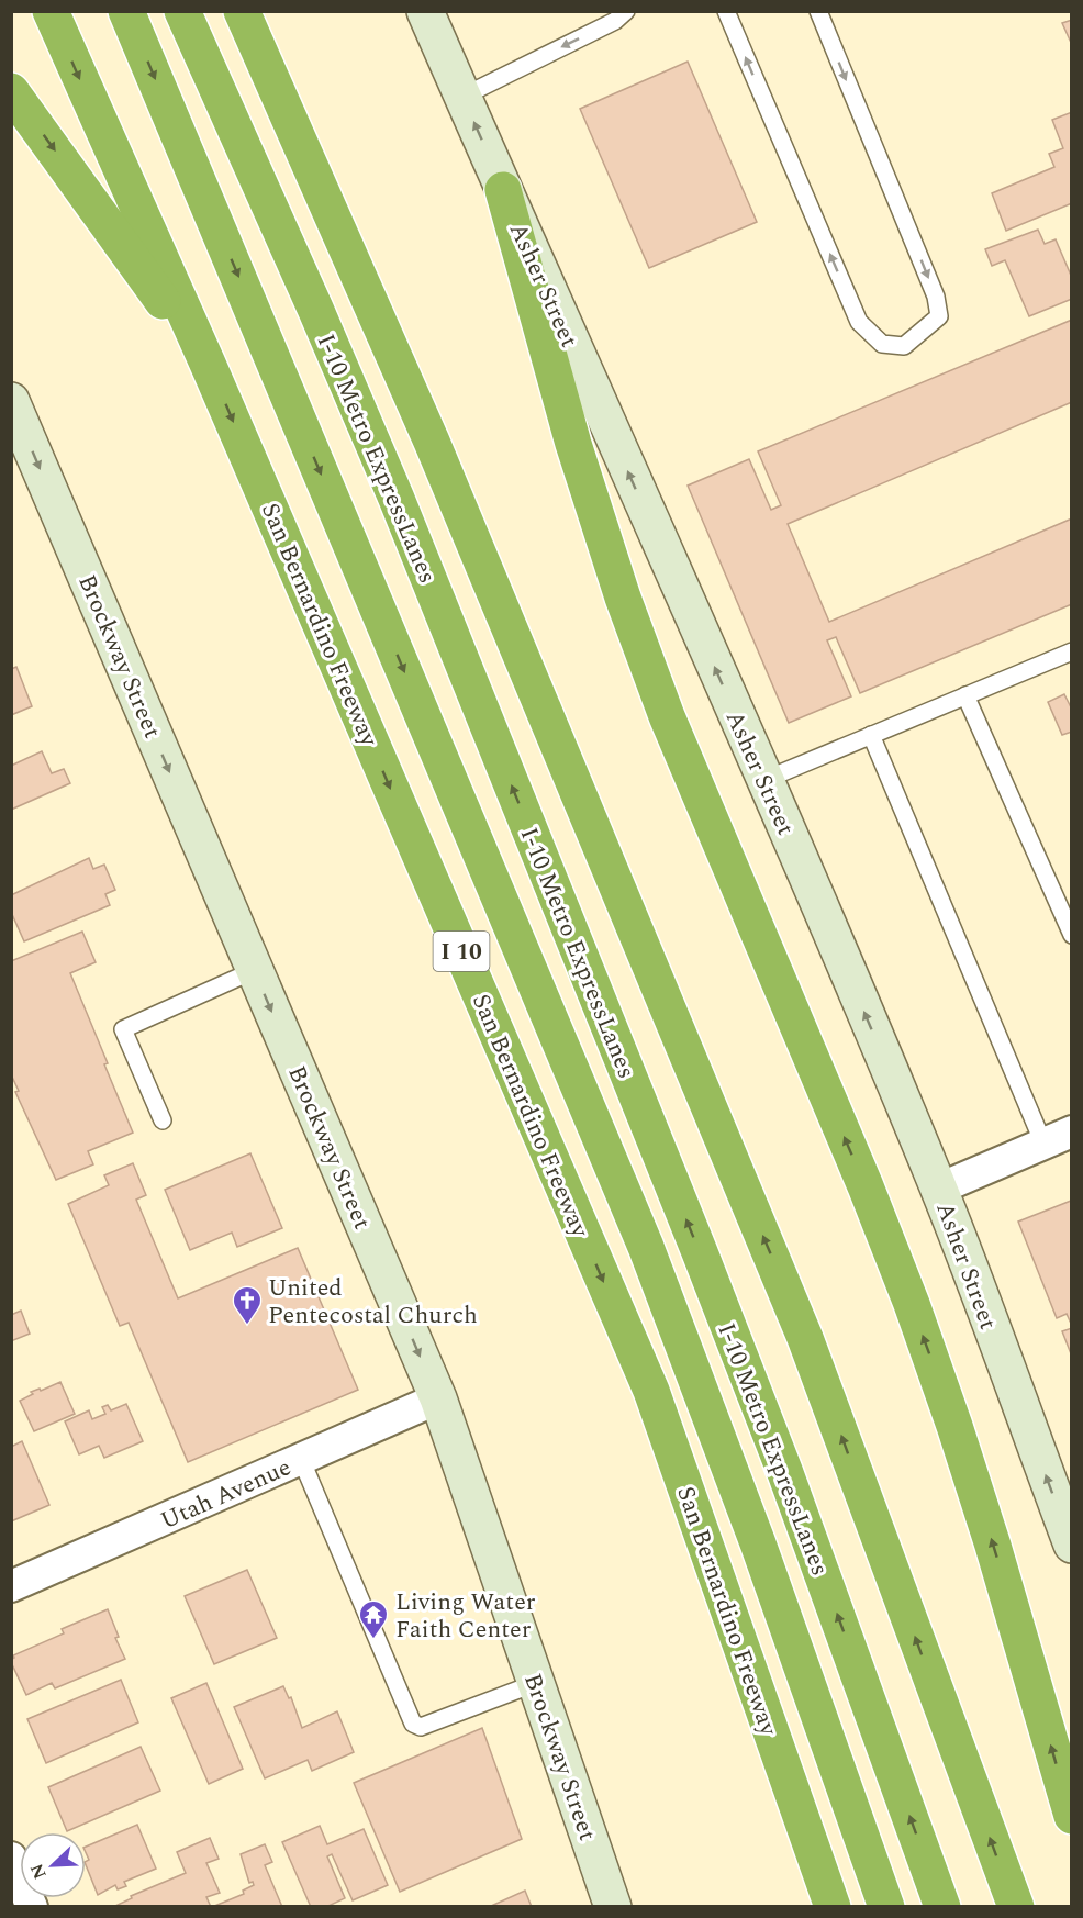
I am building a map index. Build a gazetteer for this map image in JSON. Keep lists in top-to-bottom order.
{
  "streets": {
    "highway": ["I-10 Metro ExpressLanes", "San Bernardino Freeway", "I 10"],
    "street": ["Asher Street", "Brockway Street", "Utah Avenue"]
  },
  "crossings": [
    ["Brockway Street", "Utah Avenue"]
  ],
  "one_way": ["Asher Street", "Brockway Street"],
  "places": {
    "church": ["United Pentecostal Church"],
    "temple": ["Living Water Faith Center"]
  },
  "north": "bottom left"
}
